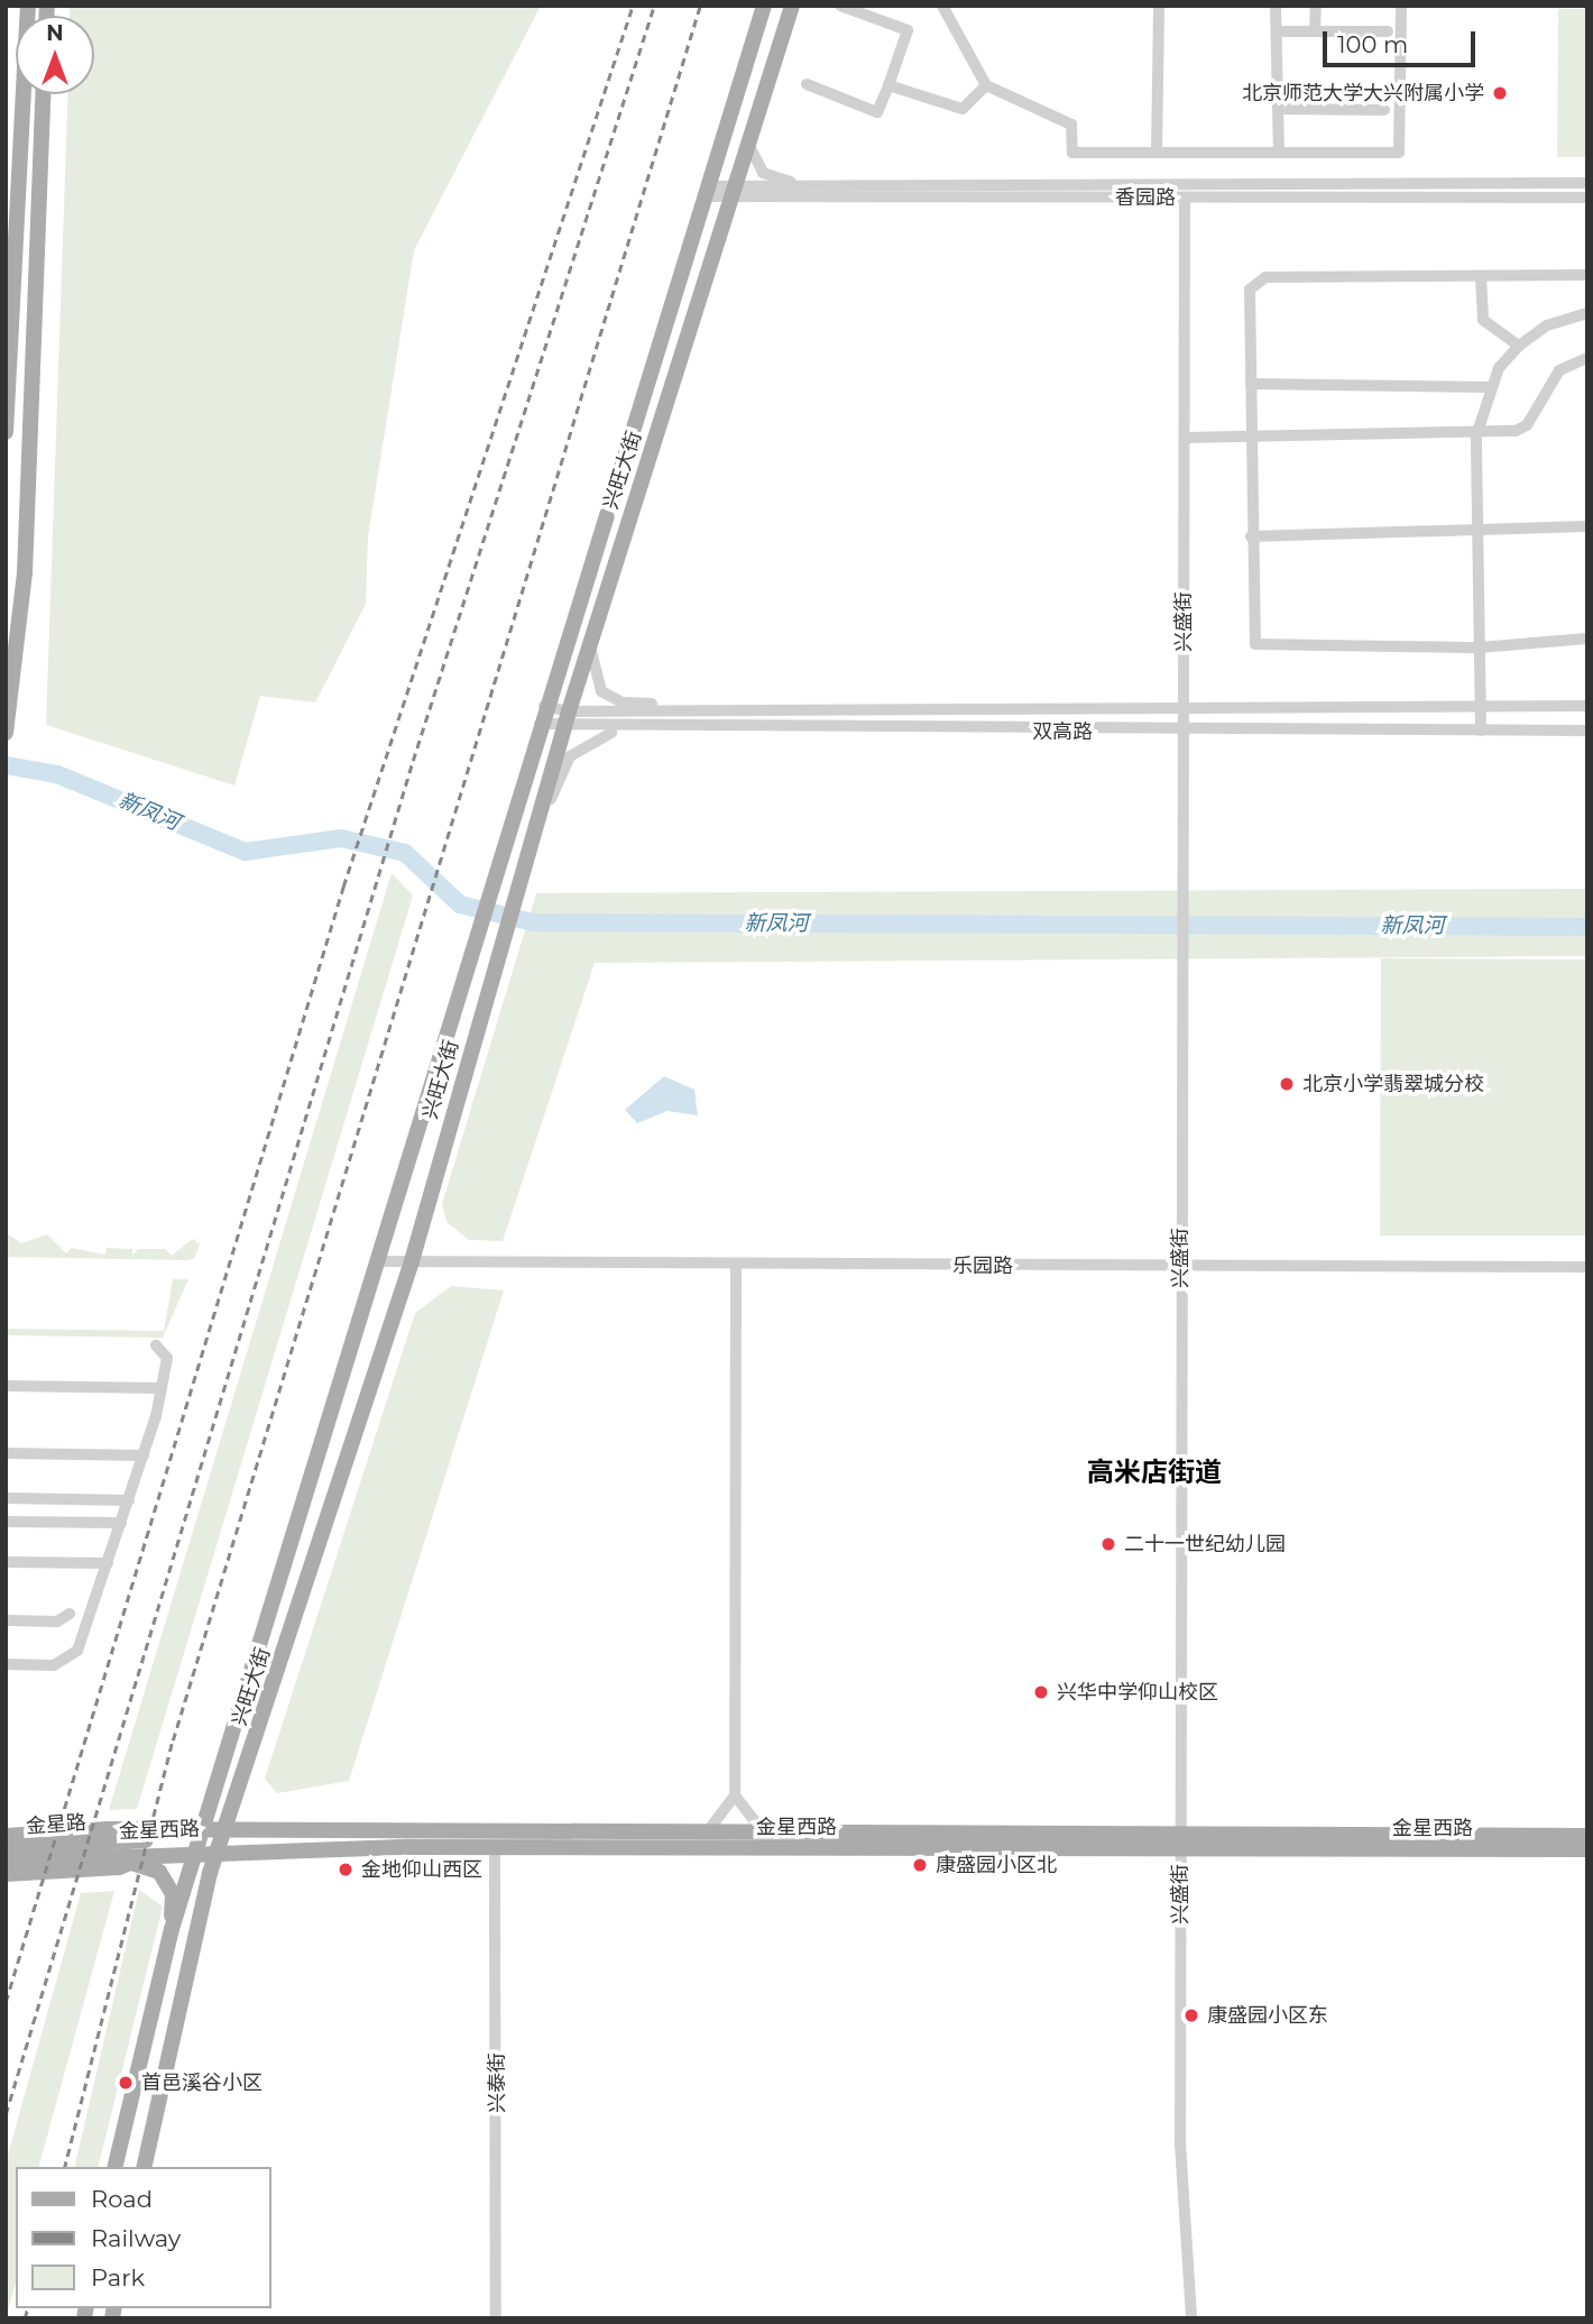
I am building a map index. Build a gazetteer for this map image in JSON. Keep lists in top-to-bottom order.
{
  "streets": {
    "main road": ["兴旺大街", "金星路", "金星西路"],
    "street": [
      "香园路",
      "兴盛街",
      "双高路",
      "乐园路",
      "兴泰街"
    ]
  },
  "crossings": [
    ["香园路", "兴旺大街"],
    ["香园路", "兴盛街"],
    ["兴旺大街", "双高路"],
    ["兴旺大街", "乐园路"],
    ["兴旺大街", "金星路"],
    ["兴旺大街", "金星西路"],
    ["兴盛街", "双高路"],
    ["兴盛街", "乐园路"],
    ["兴盛街", "金星西路"],
    ["金星路", "金星西路"],
    ["金星西路", "兴泰街"]
  ],
  "districts": ["高米店街道"],
  "water": ["新凤河"],
  "places": [
    "北京师范大学大兴附属小学",
    "北京小学翡翠城分校",
    "二十一世纪幼儿园",
    "兴华中学仰山校区",
    "康盛园小区北",
    "金地仰山西区",
    "康盛园小区东",
    "首邑溪谷小区"
  ],
  "legend": ["Road", "Railway", "Park"],
  "scale_bar": "100 m",
  "north": "top"
}
